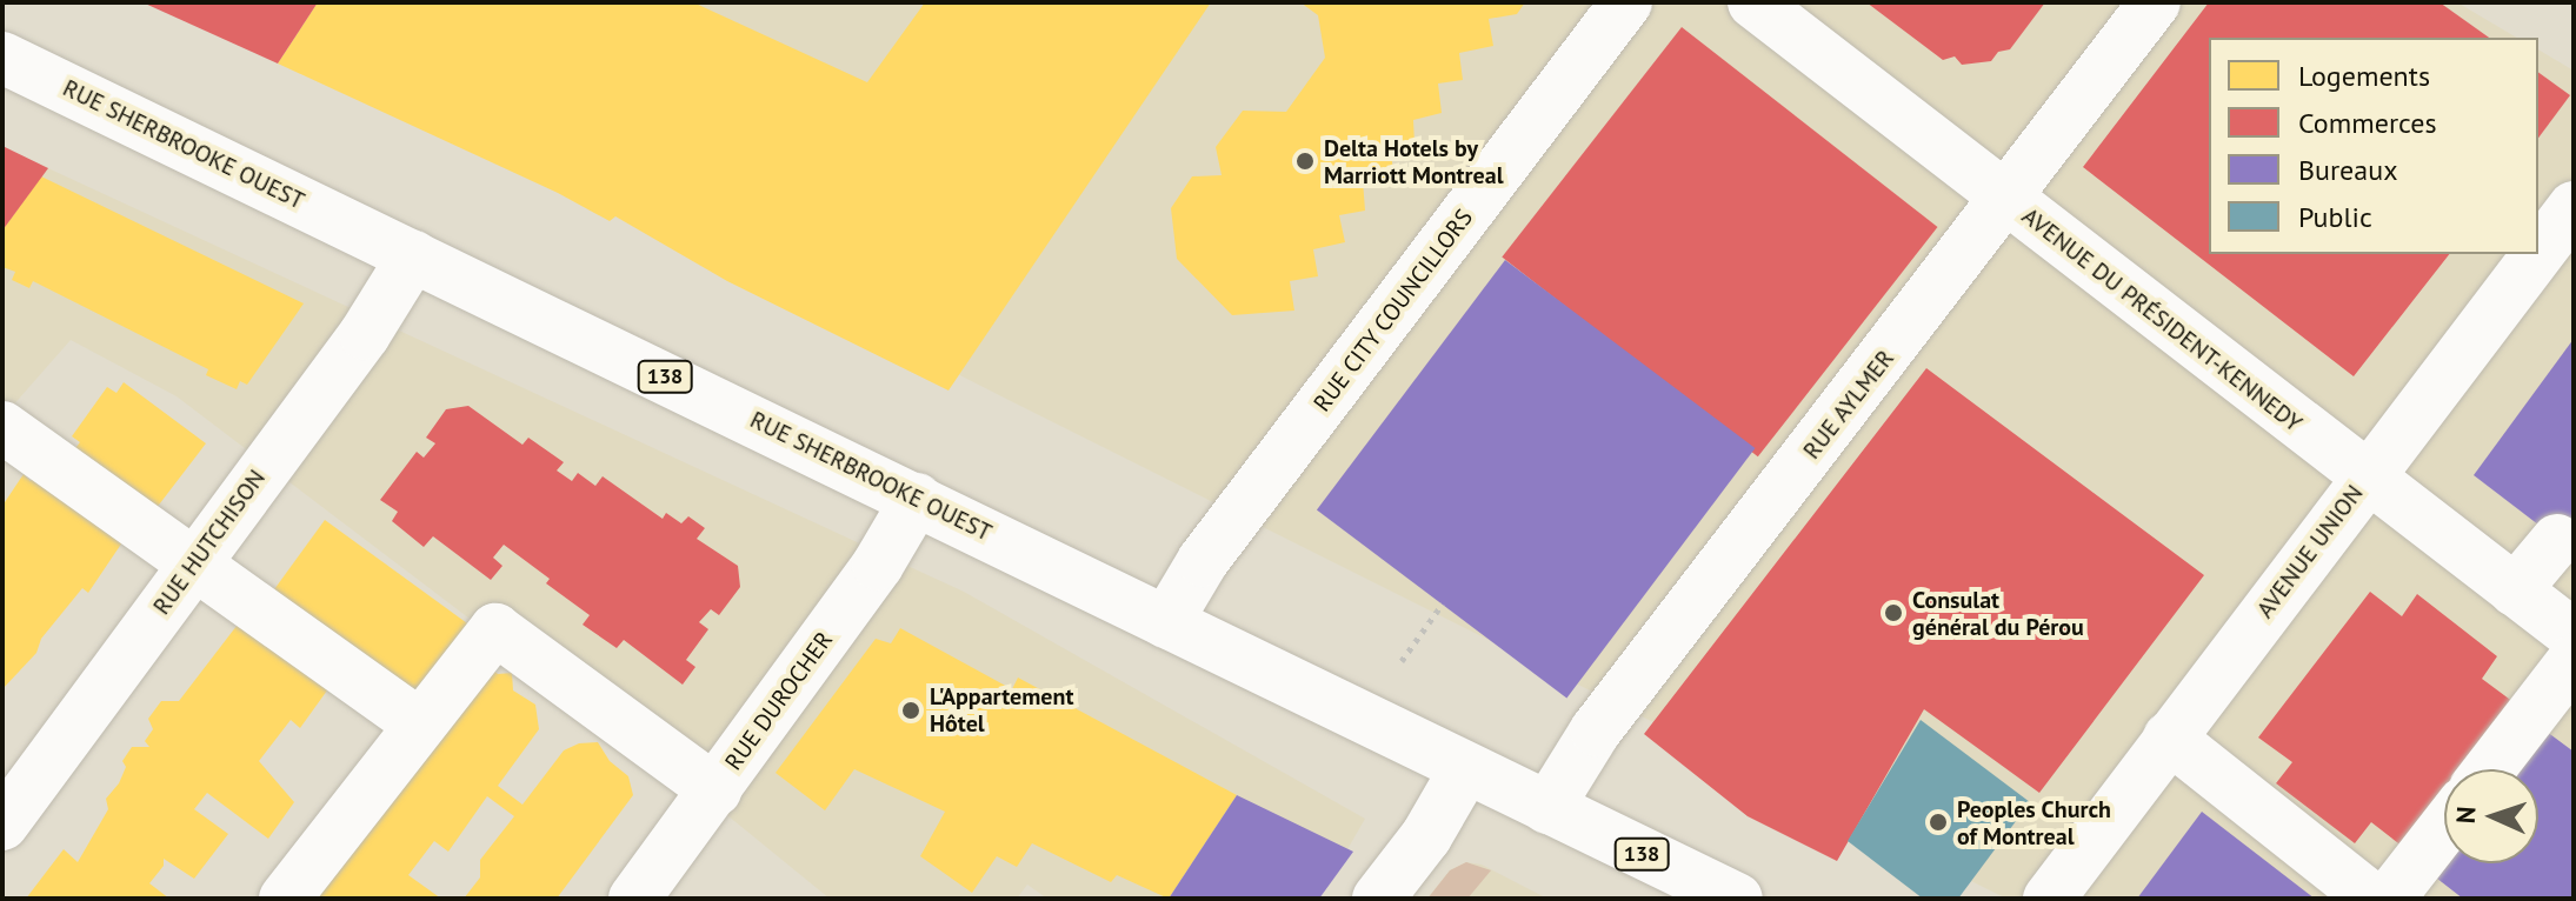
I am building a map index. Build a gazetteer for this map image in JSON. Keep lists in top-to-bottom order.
{
  "streets": {
    "street": [
      "RUE SHERBROOKE OUEST",
      "RUE CITY COUNCILLORS",
      "AVENUE DU PRÉSIDENT-KENNEDY",
      "138",
      "RUE AYLMER",
      "RUE HUTCHISON",
      "AVENUE UNION",
      "RUE DUROCHER"
    ]
  },
  "crossings": [
    ["RUE SHERBROOKE OUEST", "RUE CITY COUNCILLORS"],
    ["RUE SHERBROOKE OUEST", "RUE AYLMER"],
    ["RUE SHERBROOKE OUEST", "RUE HUTCHISON"],
    ["RUE SHERBROOKE OUEST", "RUE DUROCHER"],
    ["AVENUE DU PRÉSIDENT-KENNEDY", "RUE AYLMER"],
    ["AVENUE DU PRÉSIDENT-KENNEDY", "AVENUE UNION"]
  ],
  "places": [
    "Delta Hotels by Marriott Montreal",
    "Consulat général du Pérou",
    "L'Appartement Hôtel",
    "Peoples Church of Montreal"
  ],
  "legend": [
    "Logements",
    "Commerces",
    "Bureaux",
    "Public"
  ],
  "north": "left"
}
